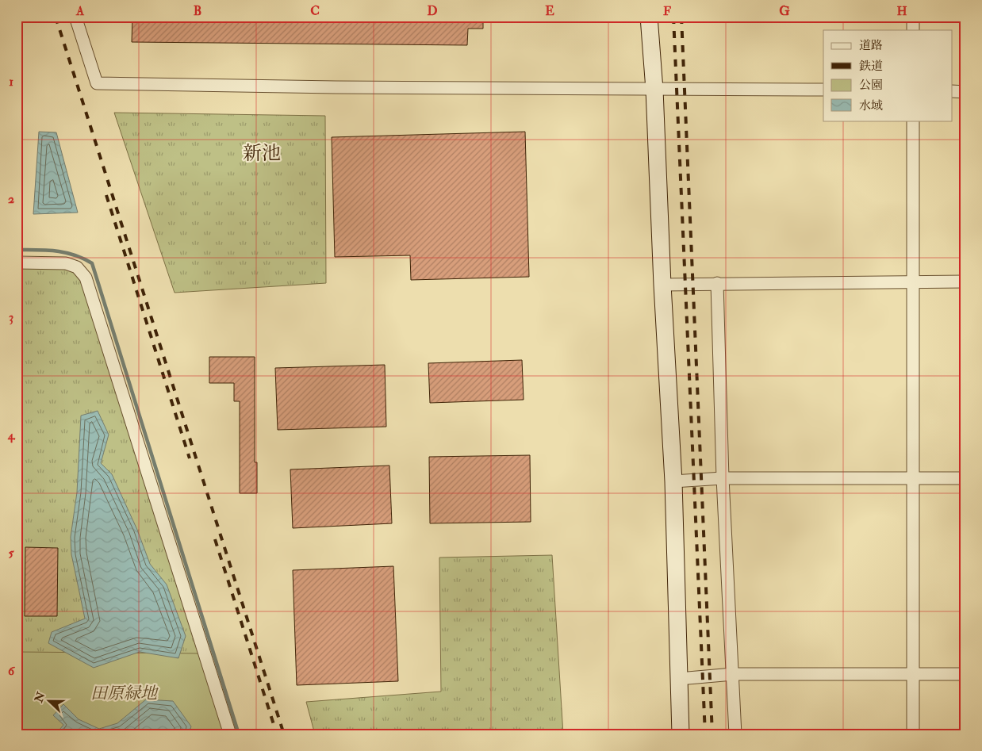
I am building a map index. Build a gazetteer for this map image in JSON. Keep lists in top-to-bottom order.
{
  "districts": ["新池"],
  "parks": ["田原緑地"],
  "legend": [
    "道路",
    "鉄道",
    "公園",
    "水域"
  ],
  "north": "left",
  "grid": {
    "columns": [
      "A",
      "B",
      "C",
      "D",
      "E",
      "F",
      "G",
      "H"
    ],
    "rows": [
      "1",
      "2",
      "3",
      "4",
      "5",
      "6"
    ]
  }
}
